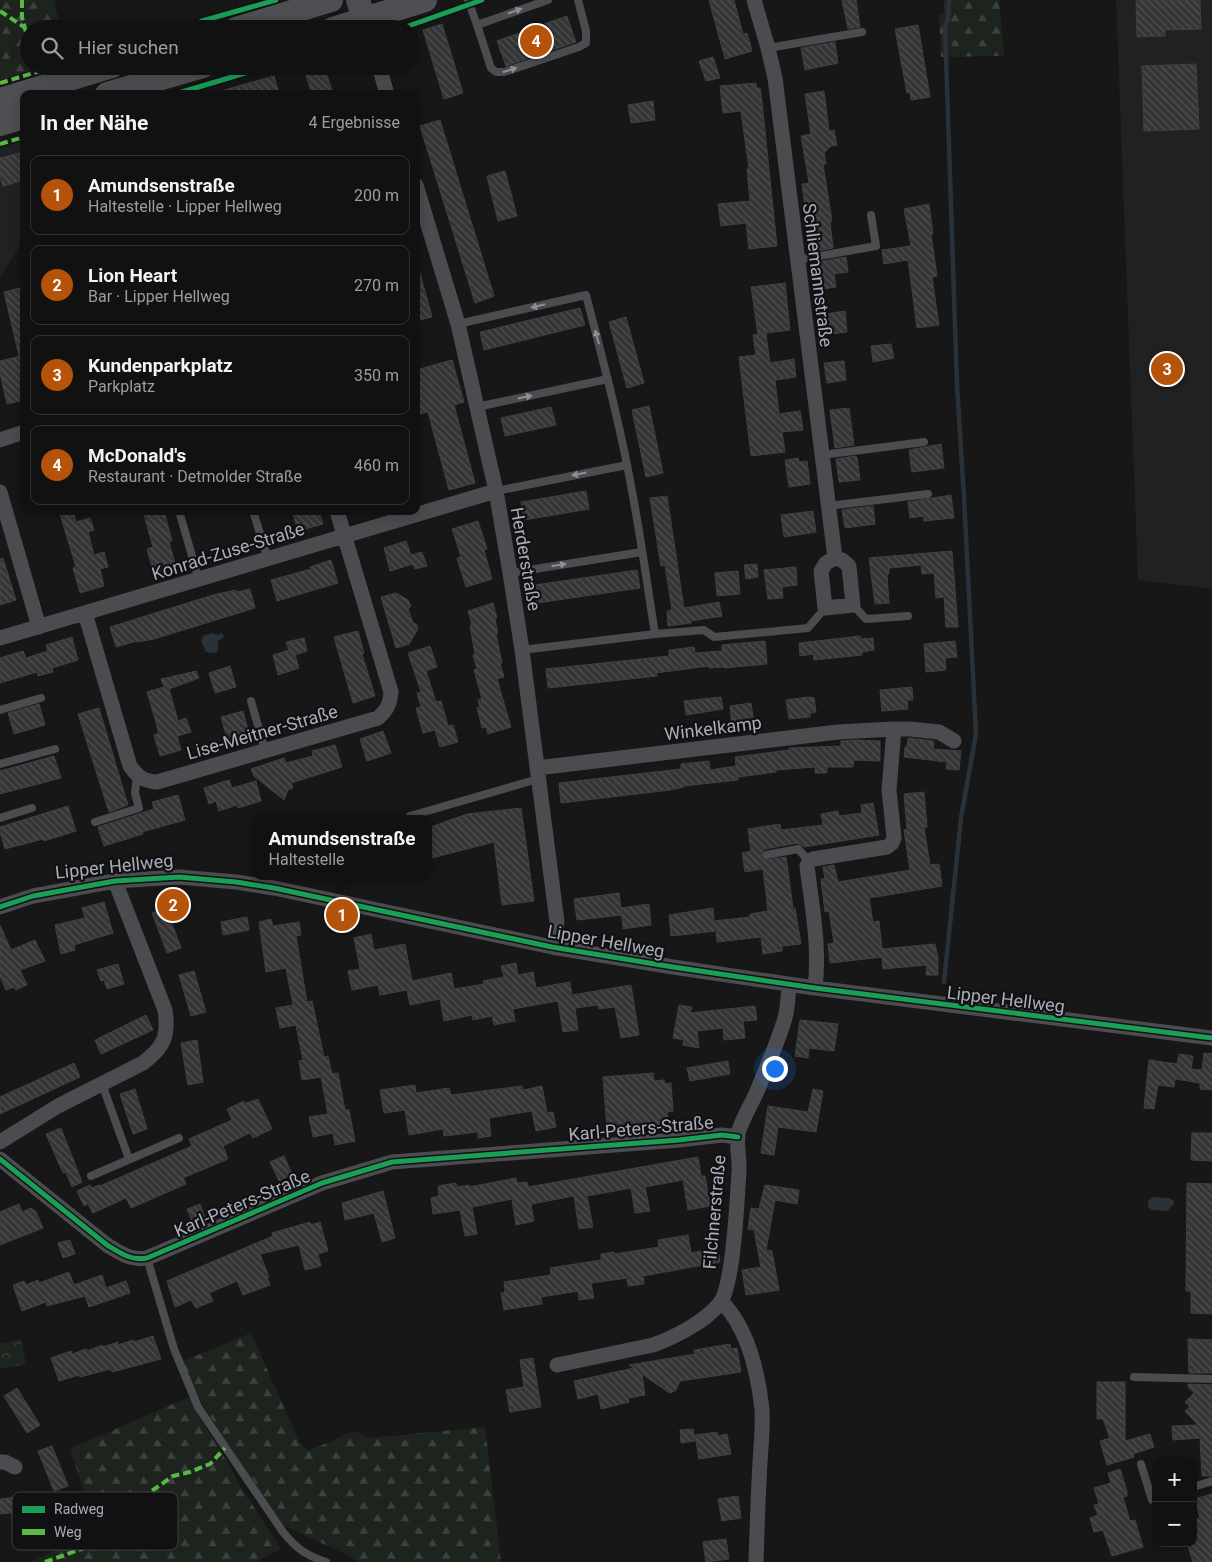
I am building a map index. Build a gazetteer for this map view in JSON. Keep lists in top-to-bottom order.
{
  "streets": {
    "street": [
      "Schliemannstraße",
      "Konrad-Zuse-Straße",
      "Herderstraße",
      "Winkelkamp",
      "Lise-Meitner-Straße",
      "Lipper Hellweg",
      "Karl-Peters-Straße",
      "Filchnerstraße"
    ]
  },
  "crossings": [
    ["Konrad-Zuse-Straße", "Herderstraße"],
    ["Konrad-Zuse-Straße", "Lise-Meitner-Straße"],
    ["Herderstraße", "Winkelkamp"],
    ["Herderstraße", "Lipper Hellweg"],
    ["Lipper Hellweg", "Filchnerstraße"],
    ["Karl-Peters-Straße", "Filchnerstraße"]
  ],
  "legend": ["Radweg", "Weg"],
  "page": {
    "search": "Hier suchen",
    "pins": [
      "4",
      "3",
      "2",
      "1"
    ],
    "heading": ["In der Nähe", "4 Ergebnisse"],
    "list": [
      {
        "mark": "1",
        "name": "Amundsenstraße",
        "note": "Haltestelle · Lipper Hellweg",
        "value": "200 m"
      },
      {
        "mark": "2",
        "name": "Lion Heart",
        "note": "Bar · Lipper Hellweg",
        "value": "270 m"
      },
      {
        "mark": "3",
        "name": "Kundenparkplatz",
        "note": "Parkplatz",
        "value": "350 m"
      },
      {
        "mark": "4",
        "name": "McDonald's",
        "note": "Restaurant · Detmolder Straße",
        "value": "460 m"
      }
    ],
    "popup": ["Amundsenstraße", "Haltestelle"],
    "map_buttons": ["+", "−"]
  }
}
